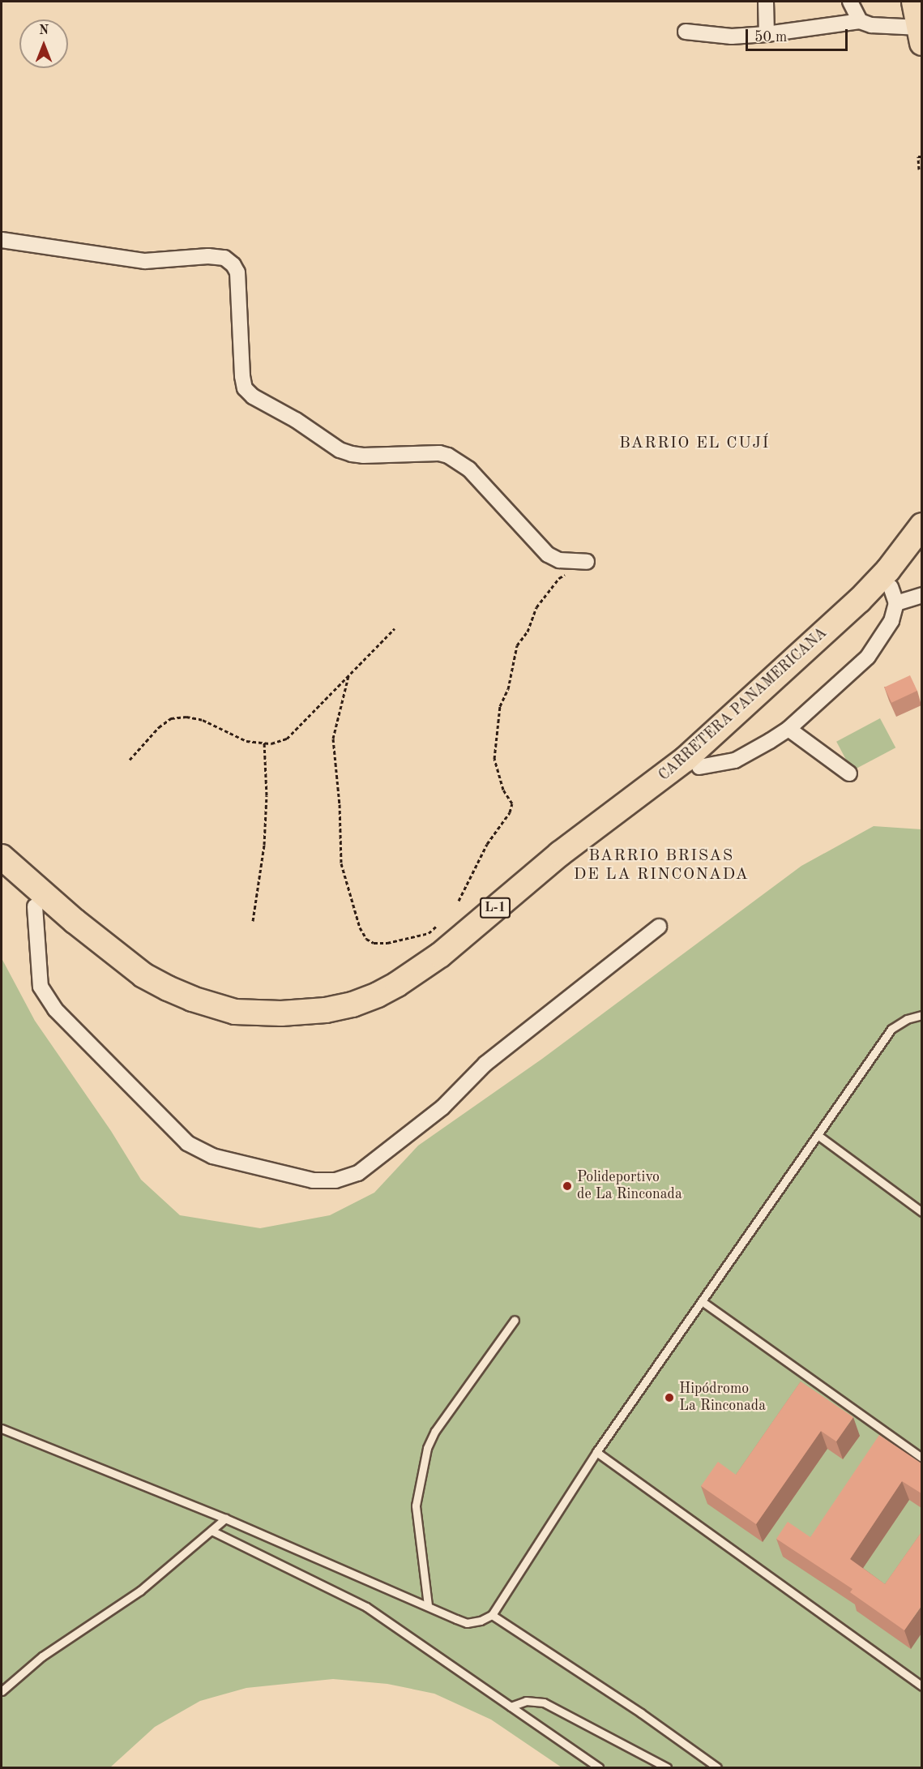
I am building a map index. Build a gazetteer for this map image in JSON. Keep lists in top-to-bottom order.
{
  "streets": {
    "main road": ["CARRETERA PANAMERICANA", "L-1"]
  },
  "districts": ["BARRIO EL CUJÍ", "BARRIO BRISAS DE LA RINCONADA"],
  "places": ["Polideportivo de La Rinconada", "Hipódromo La Rinconada"],
  "scale_bar": "50 m",
  "north": "top"
}
